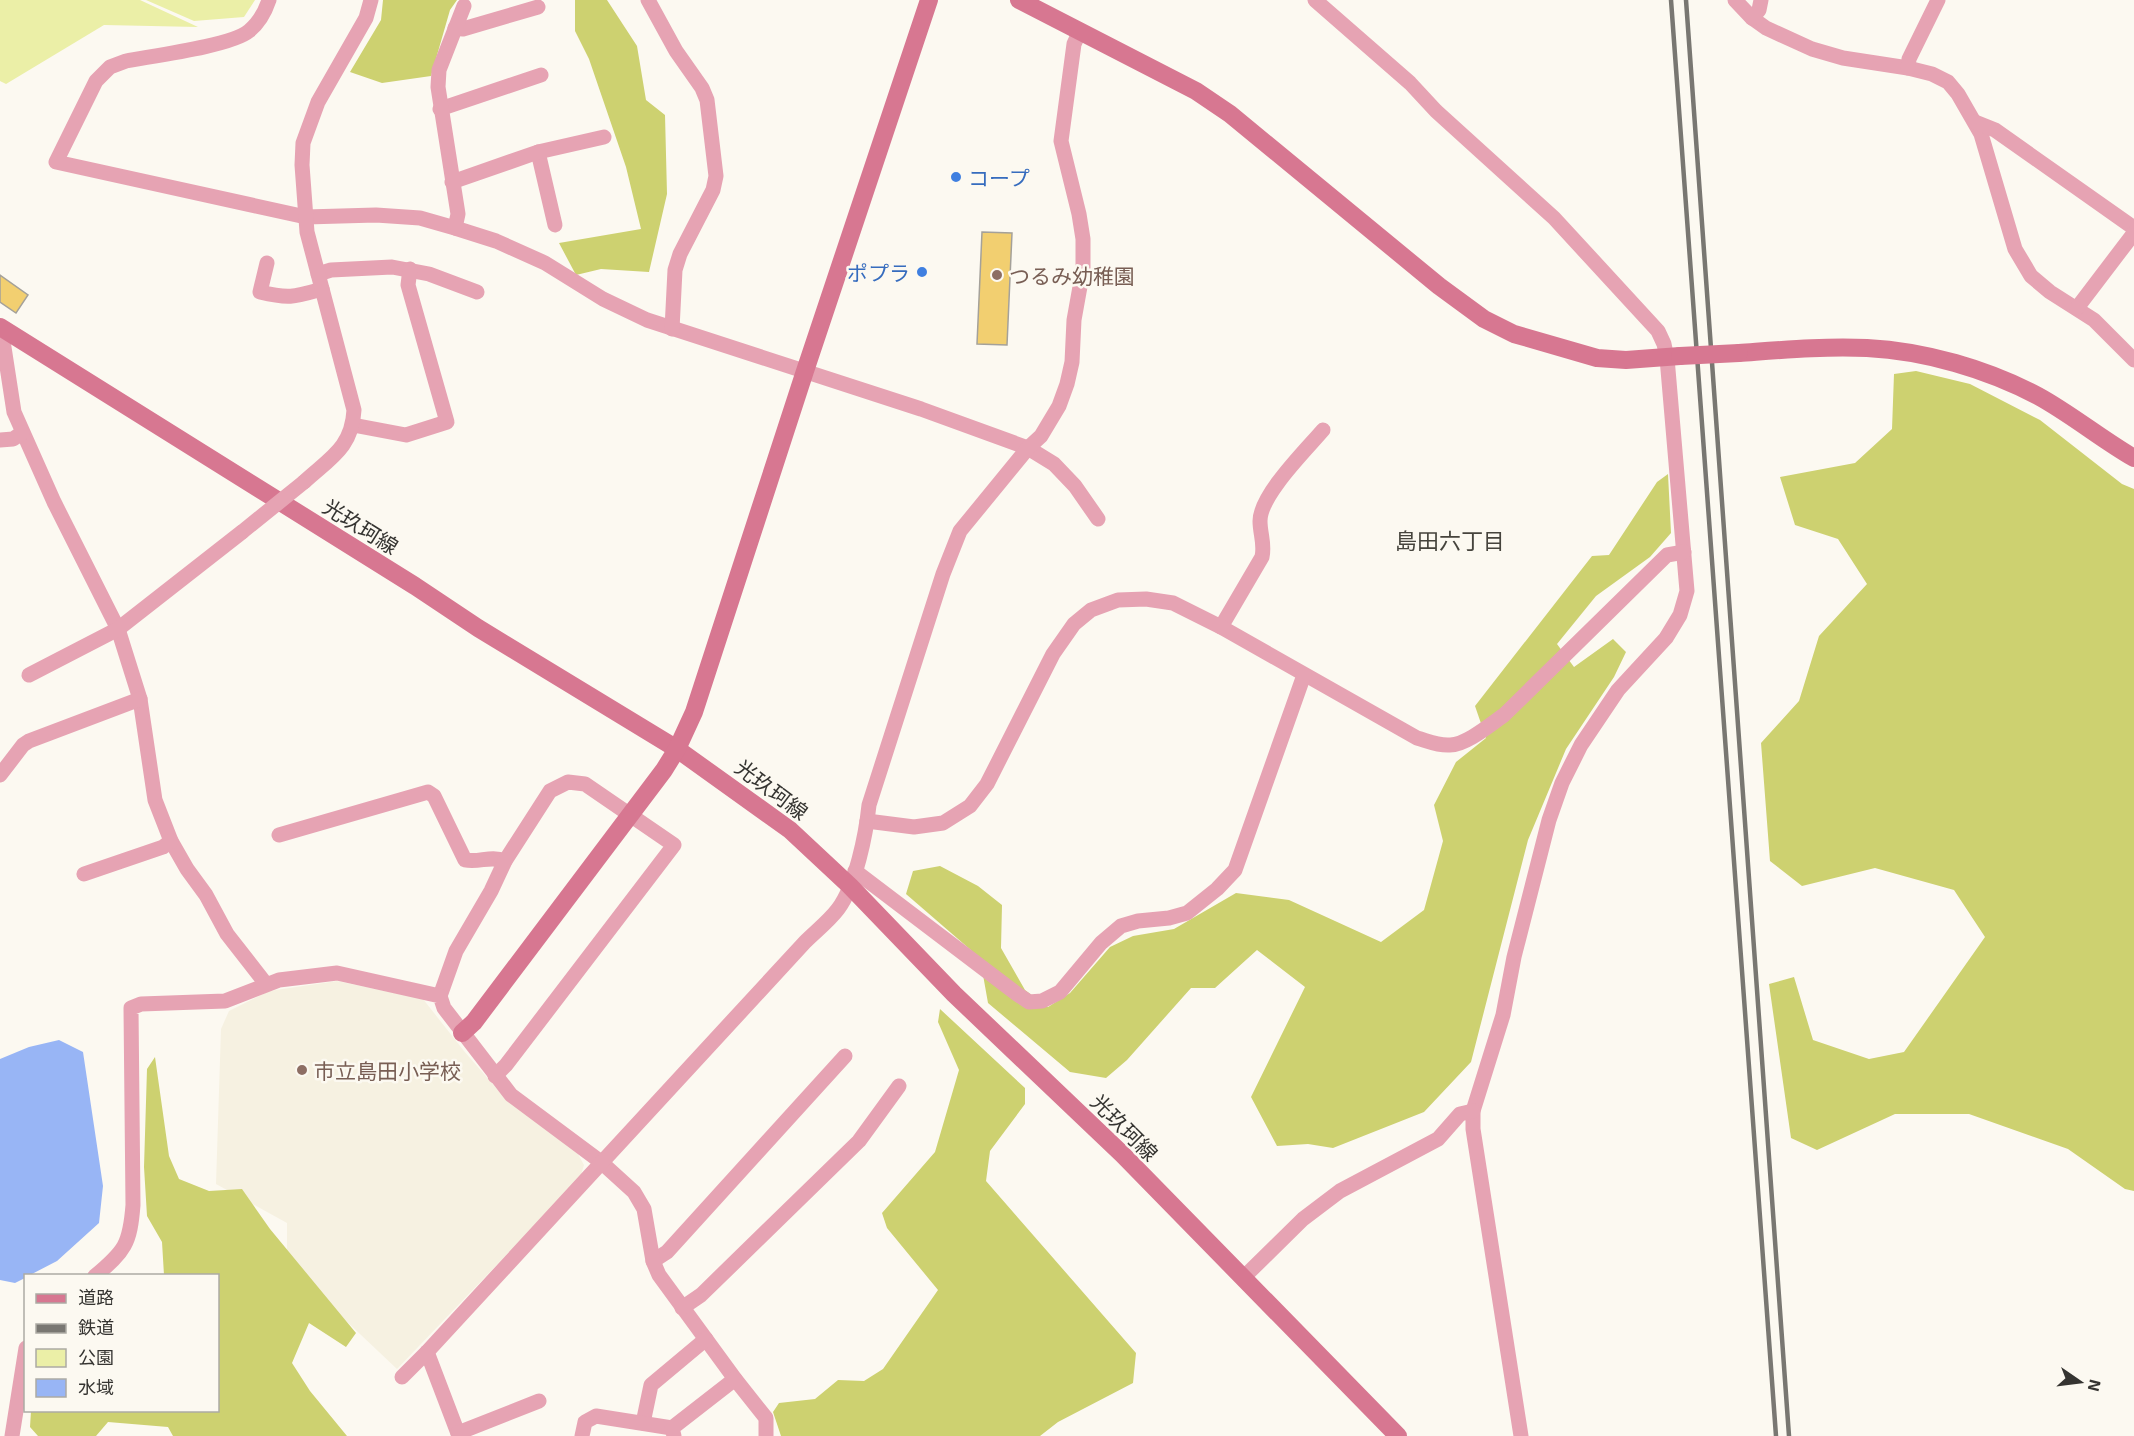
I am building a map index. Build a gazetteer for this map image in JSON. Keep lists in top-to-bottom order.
{
  "streets": {
    "street": ["光玖珂線"]
  },
  "districts": ["島田六丁目"],
  "places": [
    "コープ",
    "ポプラ",
    "つるみ幼稚園",
    "市立島田小学校"
  ],
  "legend": [
    "道路",
    "鉄道",
    "公園",
    "水域"
  ],
  "north": "right"
}
